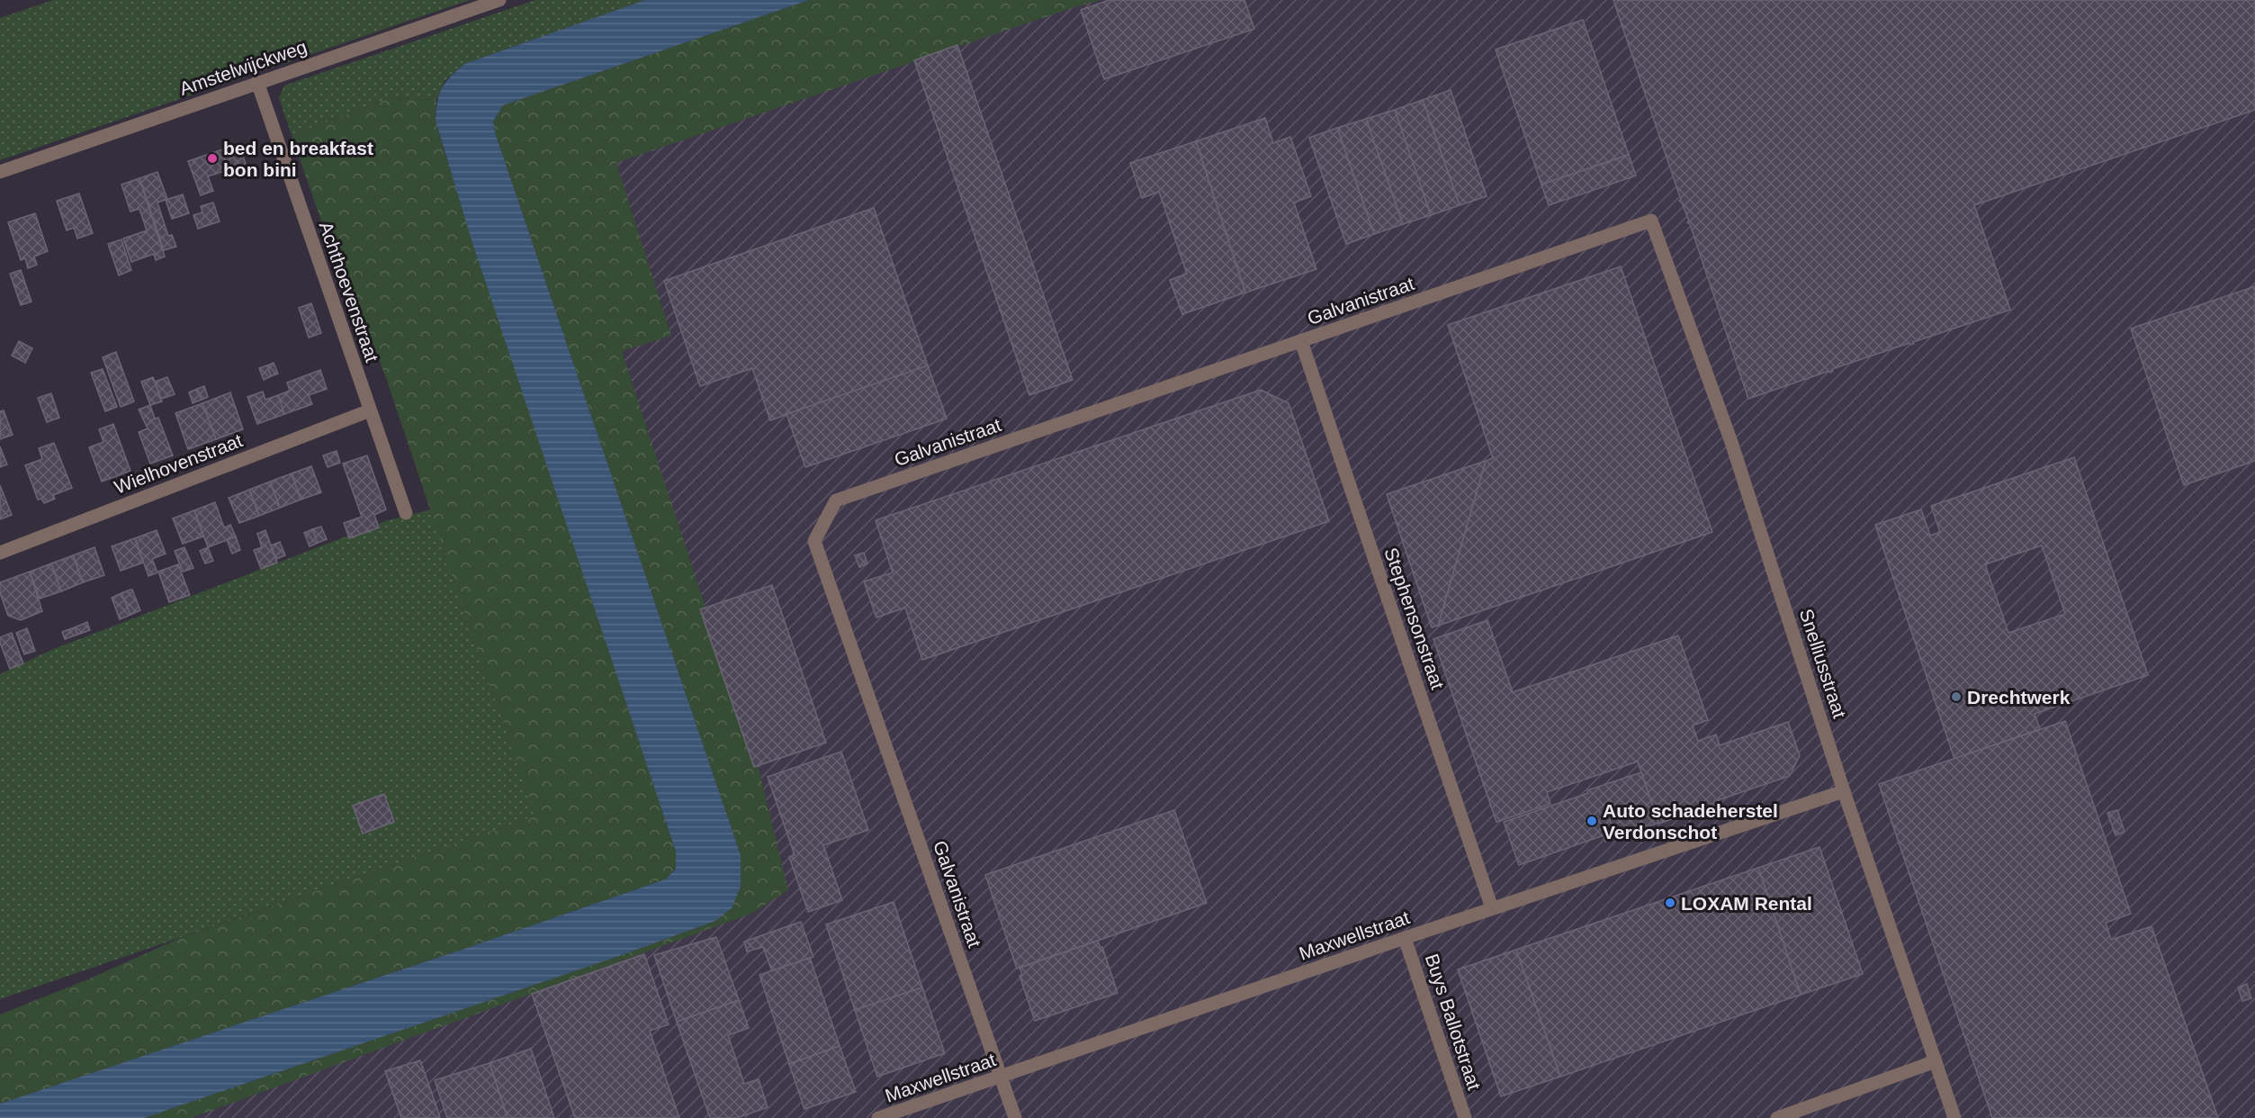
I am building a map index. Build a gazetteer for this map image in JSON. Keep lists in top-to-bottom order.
{
  "streets": {
    "street": [
      "Amstelwijckweg",
      "Achthoevenstraat",
      "Galvanistraat",
      "Wielhovenstraat",
      "Stephensonstraat",
      "Snelliusstraat",
      "Maxwellstraat",
      "Buys Ballotstraat"
    ]
  },
  "crossings": [
    ["Amstelwijckweg", "Achthoevenstraat"],
    ["Achthoevenstraat", "Wielhovenstraat"],
    ["Galvanistraat", "Stephensonstraat"],
    ["Galvanistraat", "Snelliusstraat"],
    ["Galvanistraat", "Maxwellstraat"],
    ["Stephensonstraat", "Maxwellstraat"],
    ["Snelliusstraat", "Maxwellstraat"],
    ["Maxwellstraat", "Buys Ballotstraat"]
  ],
  "places": [
    "bed en breakfast bon bini",
    "Drechtwerk",
    "Auto schadeherstel Verdonschot",
    "LOXAM Rental"
  ]
}
